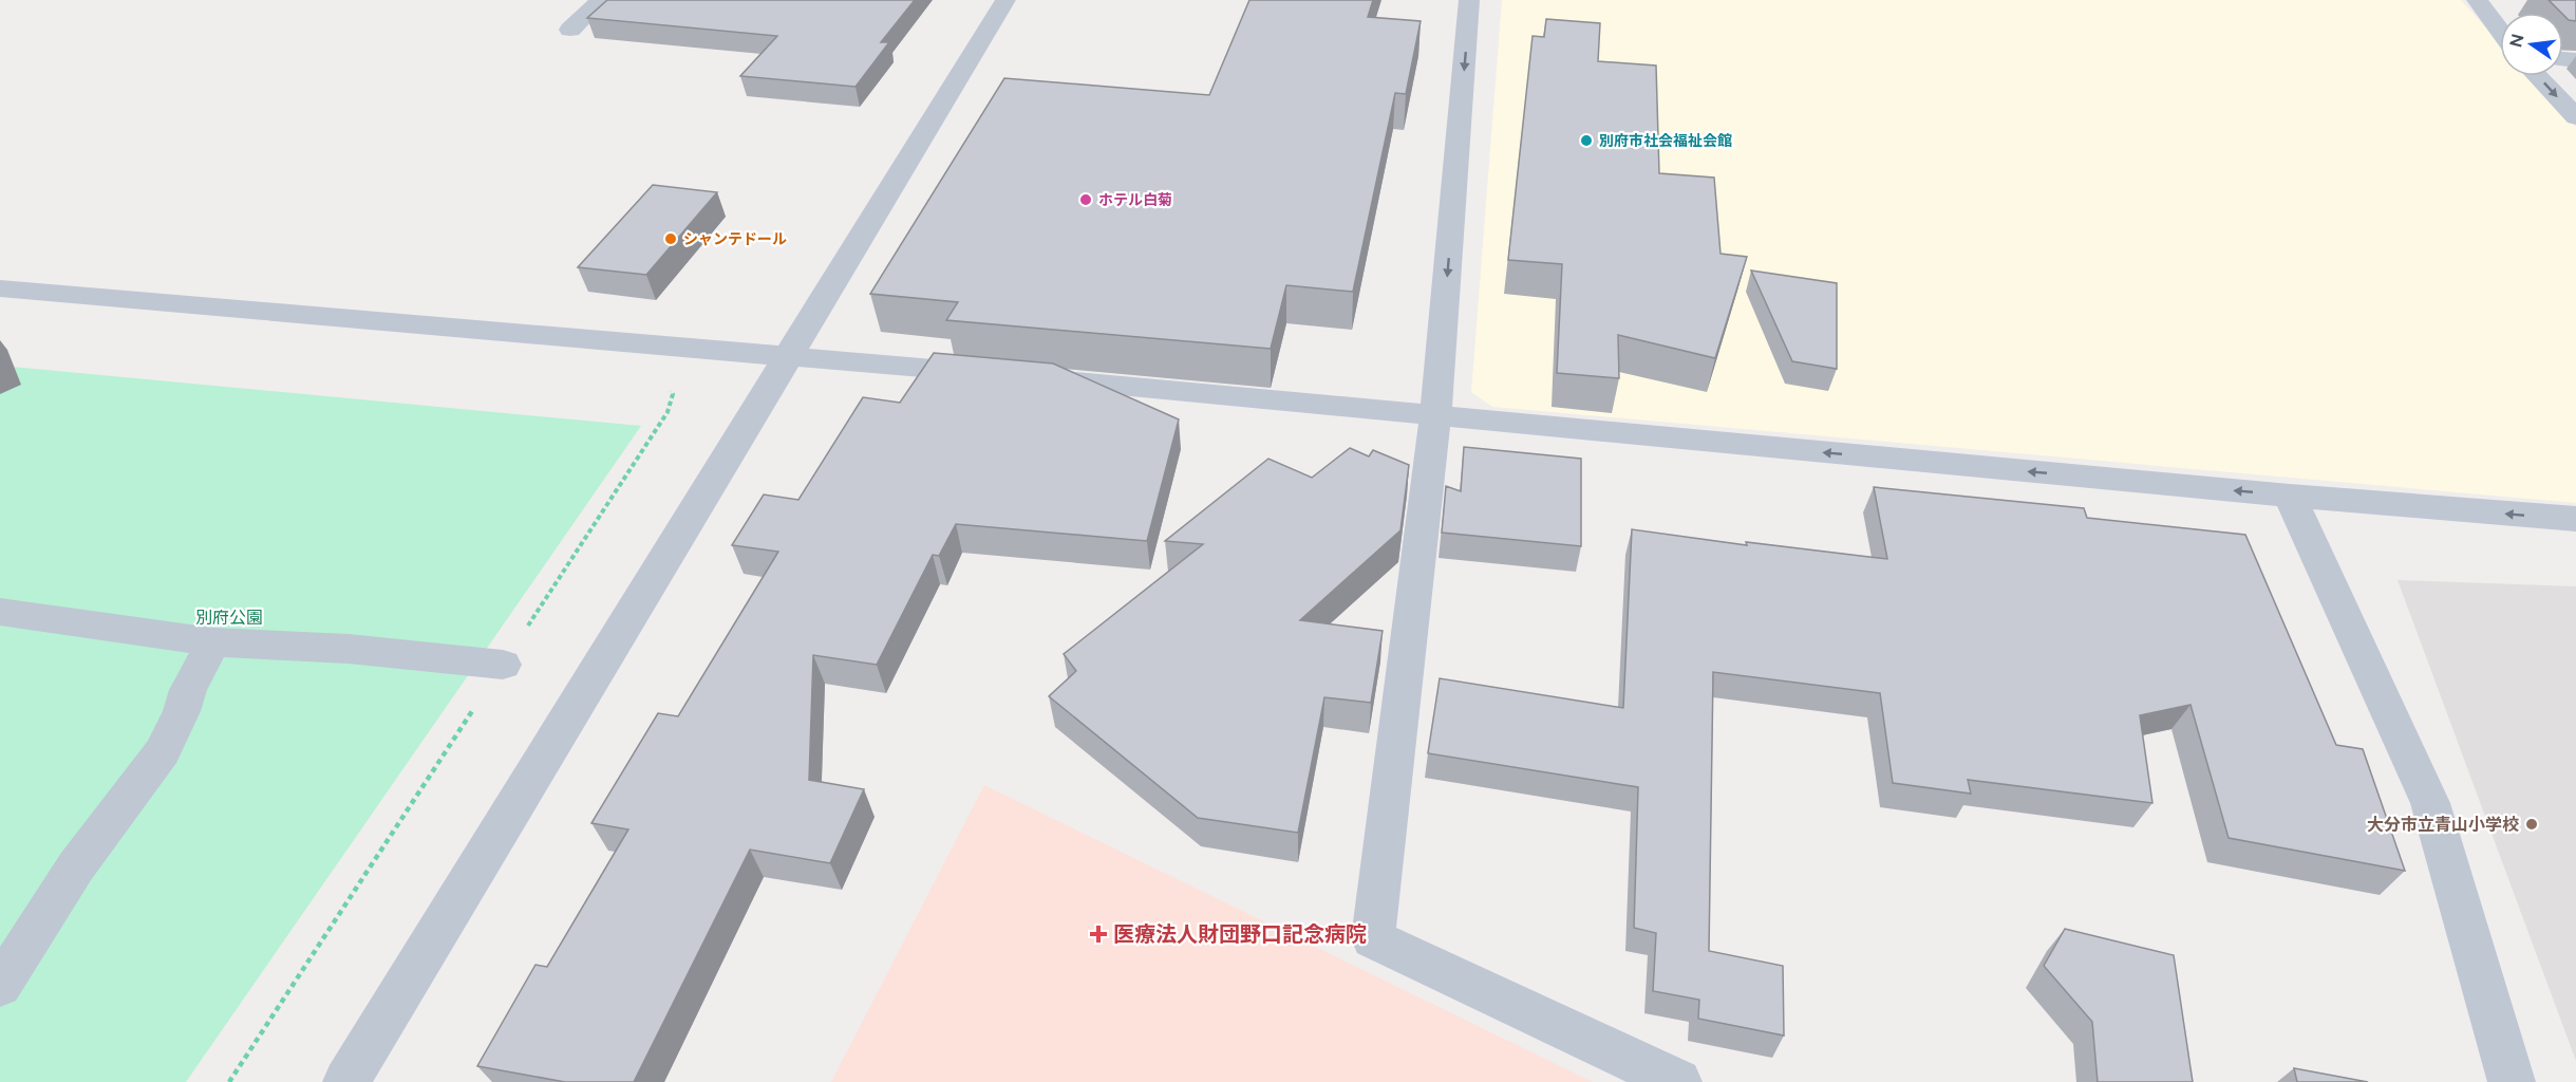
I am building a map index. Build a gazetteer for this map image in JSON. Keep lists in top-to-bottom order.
{
  "parks": ["別府公園"],
  "places": {
    "other": [
      "別府市社会福祉会館",
      "ホテル白菊",
      "シャンテドール",
      "大分市立青山小学校"
    ],
    "health": ["医療法人財団野口記念病院"]
  },
  "north": "left"
}
